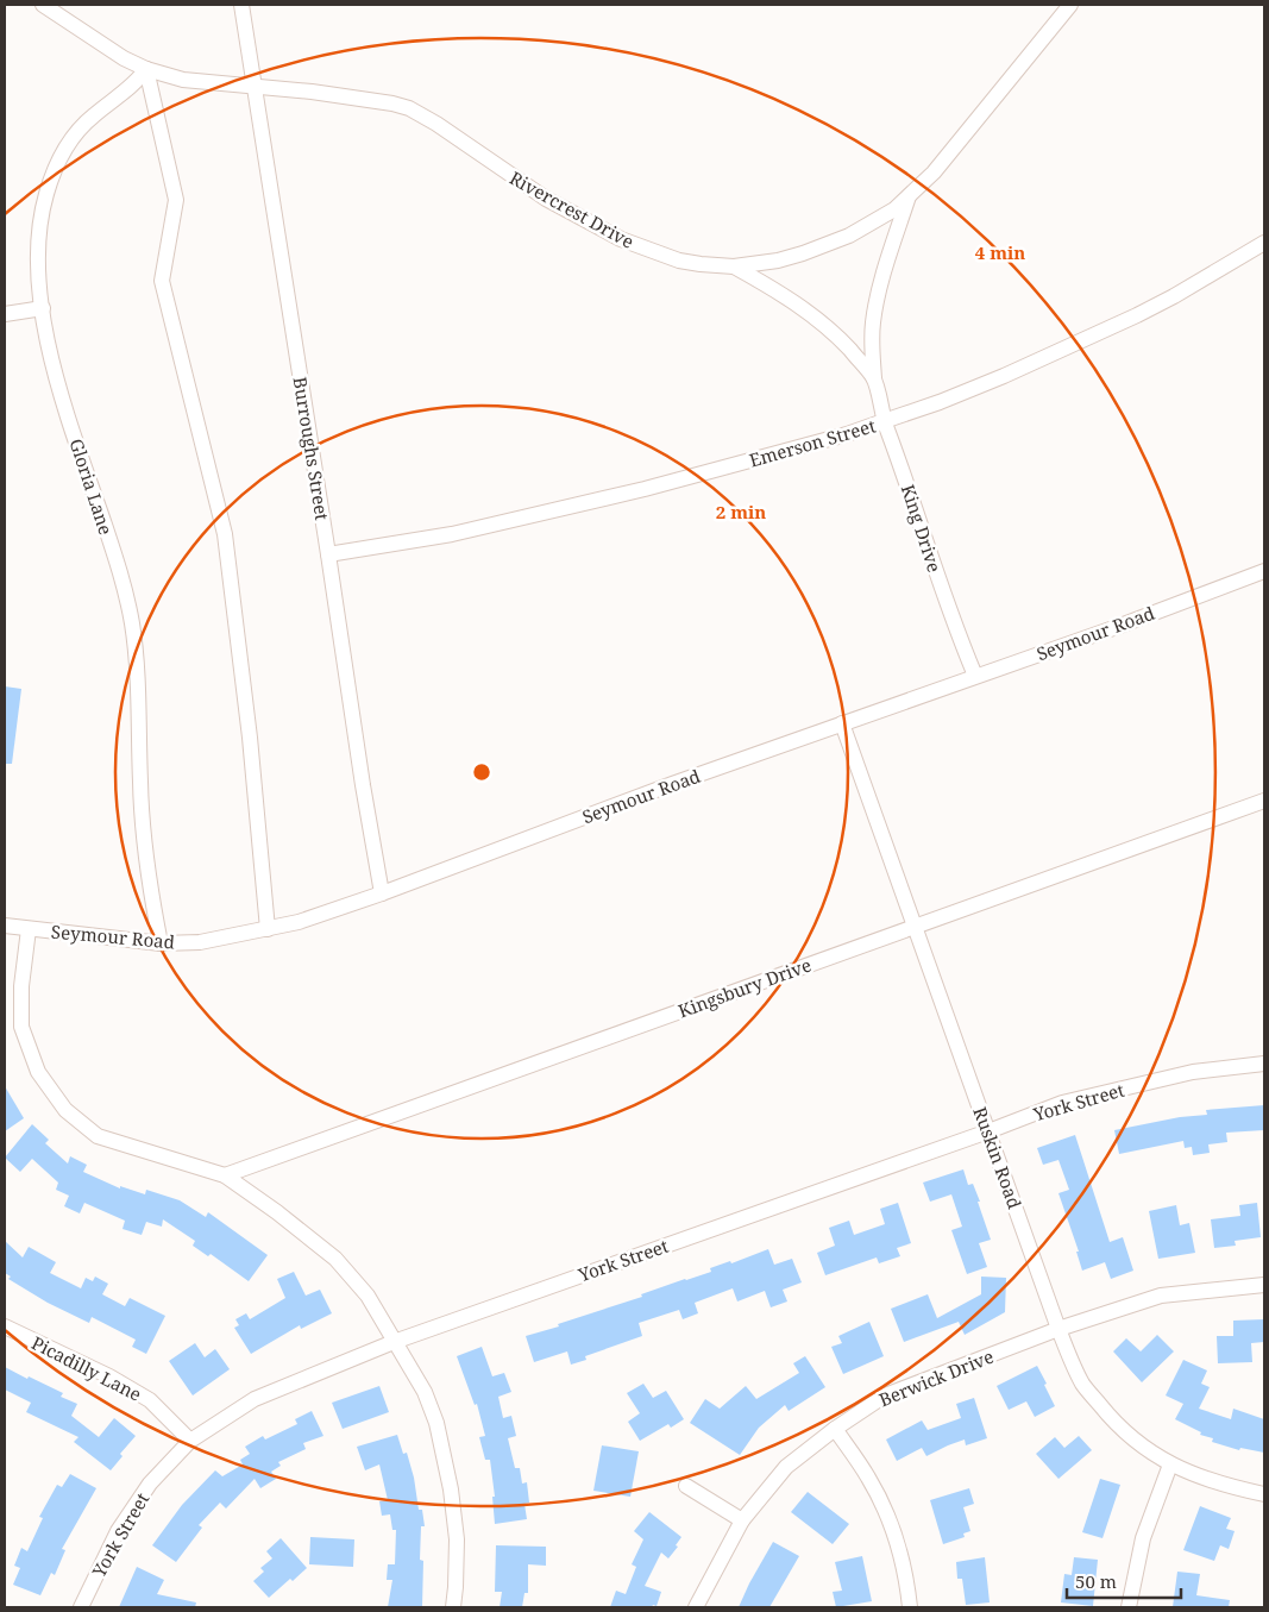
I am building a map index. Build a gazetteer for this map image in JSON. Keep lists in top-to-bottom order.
{
  "streets": {
    "street": [
      "Rivercrest Drive",
      "Emerson Street",
      "Burroughs Street",
      "Gloria Lane",
      "King Drive",
      "Seymour Road",
      "Kingsbury Drive",
      "York Street",
      "Ruskin Road",
      "Picadilly Lane",
      "Berwick Drive"
    ]
  },
  "crossings": [
    ["Rivercrest Drive", "Burroughs Street"],
    ["Rivercrest Drive", "Gloria Lane"],
    ["Rivercrest Drive", "King Drive"],
    ["Emerson Street", "Burroughs Street"],
    ["Emerson Street", "King Drive"],
    ["Burroughs Street", "Seymour Road"],
    ["Gloria Lane", "Seymour Road"],
    ["King Drive", "Seymour Road"],
    ["Seymour Road", "Ruskin Road"],
    ["Kingsbury Drive", "Ruskin Road"],
    ["York Street", "Ruskin Road"],
    ["York Street", "Picadilly Lane"],
    ["Ruskin Road", "Berwick Drive"]
  ],
  "scale_bar": "50 m",
  "rings": ["4 min", "2 min"]
}
